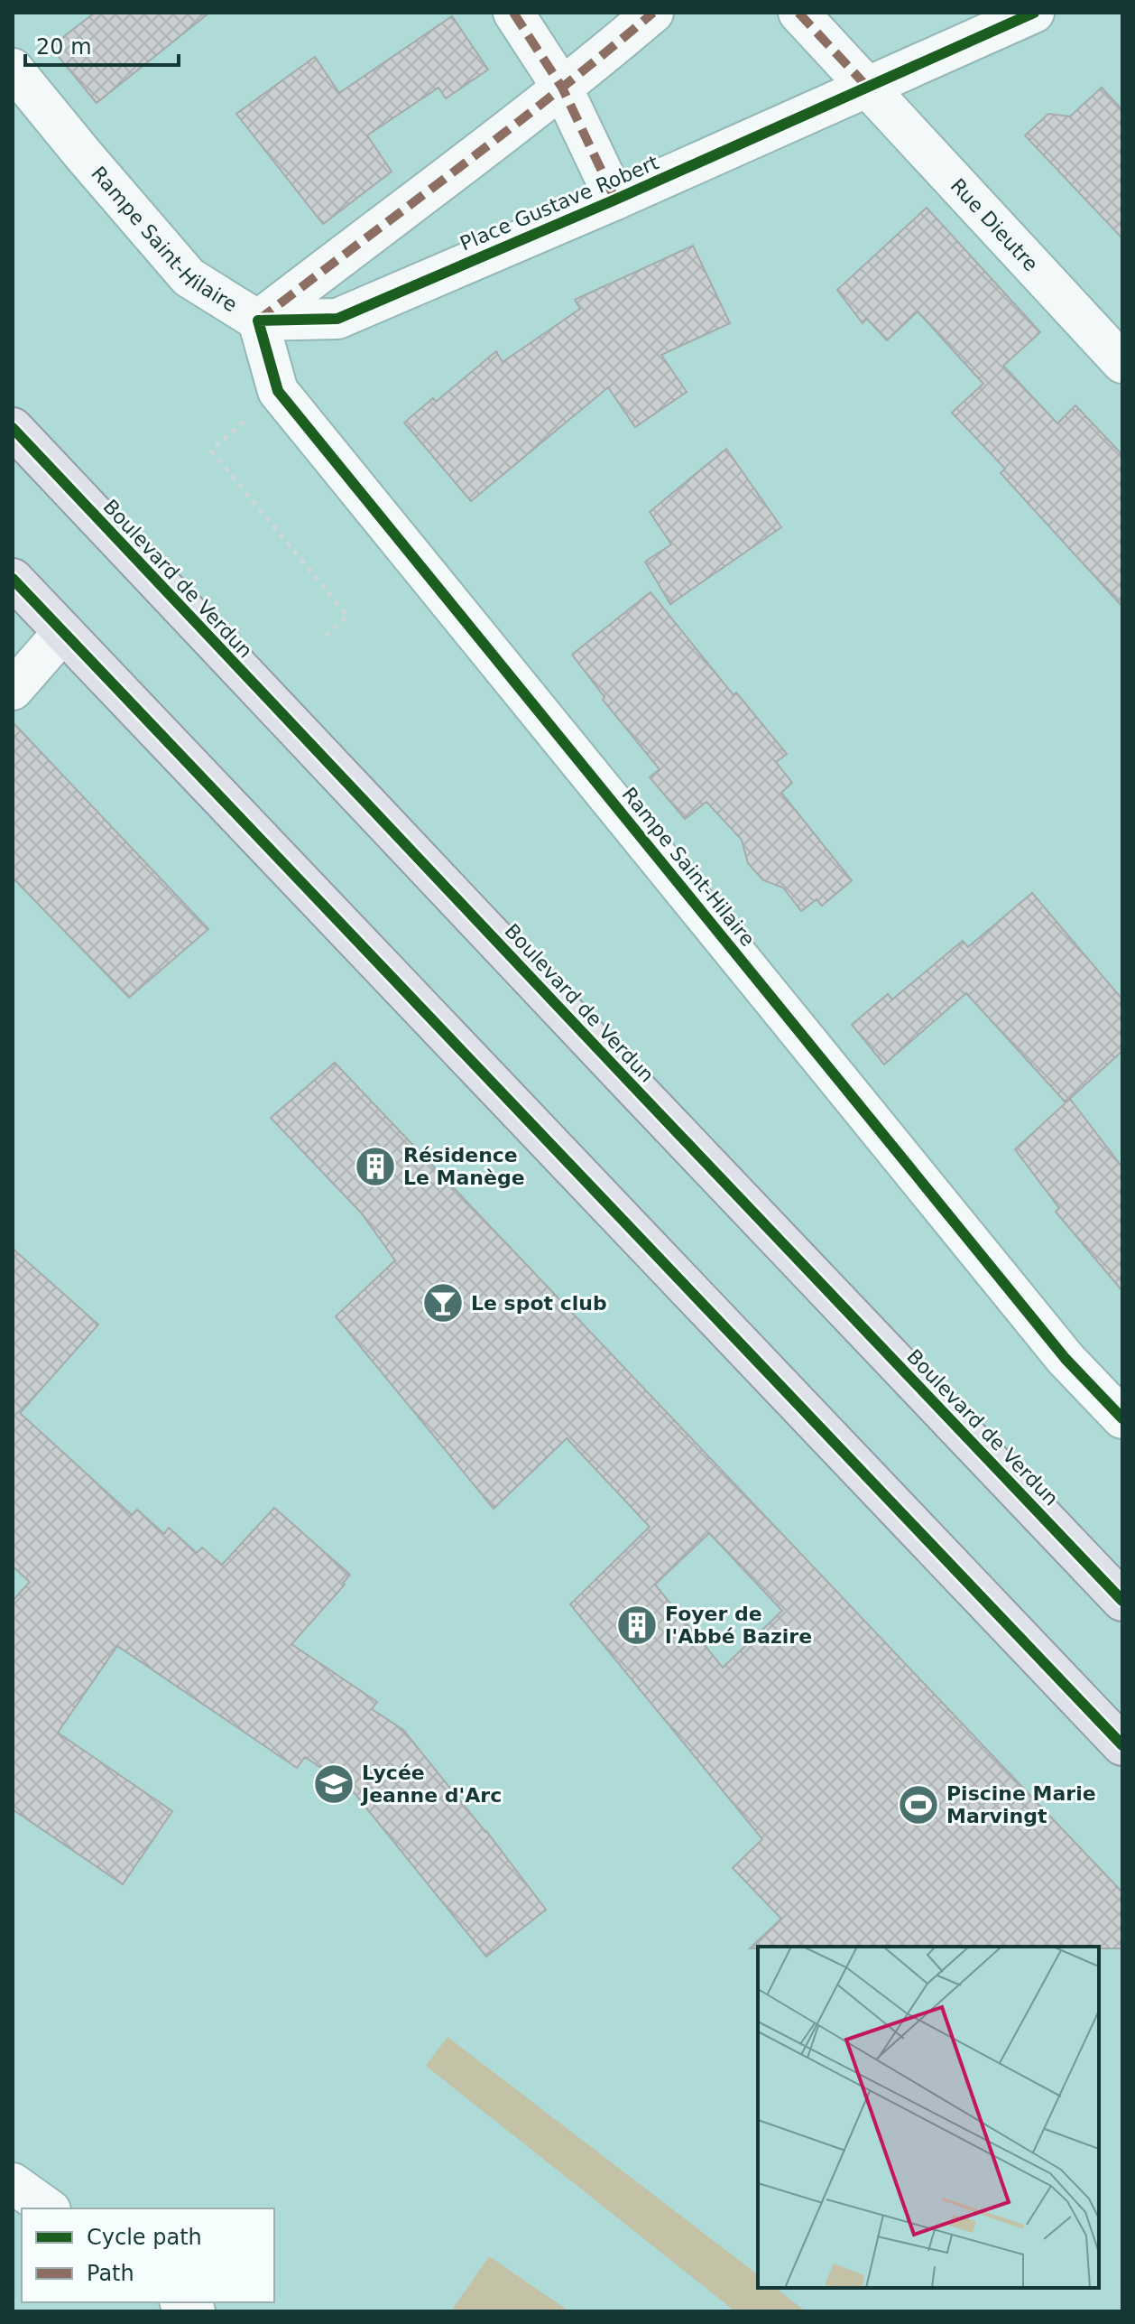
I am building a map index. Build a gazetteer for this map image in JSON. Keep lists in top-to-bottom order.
{
  "streets": {
    "main road": ["Boulevard de Verdun"],
    "street": ["Place Gustave Robert", "Rue Dieutre", "Rampe Saint-Hilaire"]
  },
  "crossings": [
    ["Place Gustave Robert", "Rue Dieutre"],
    ["Place Gustave Robert", "Rampe Saint-Hilaire"]
  ],
  "places": {
    "building": ["Résidence Le Manège", "Foyer de l'Abbé Bazire"],
    "bar": ["Le spot club"],
    "school or university": ["Lycée Jeanne d'Arc"],
    "sports": ["Piscine Marie Marvingt"]
  },
  "legend": ["Cycle path", "Path"],
  "scale_bar": "20 m"
}
